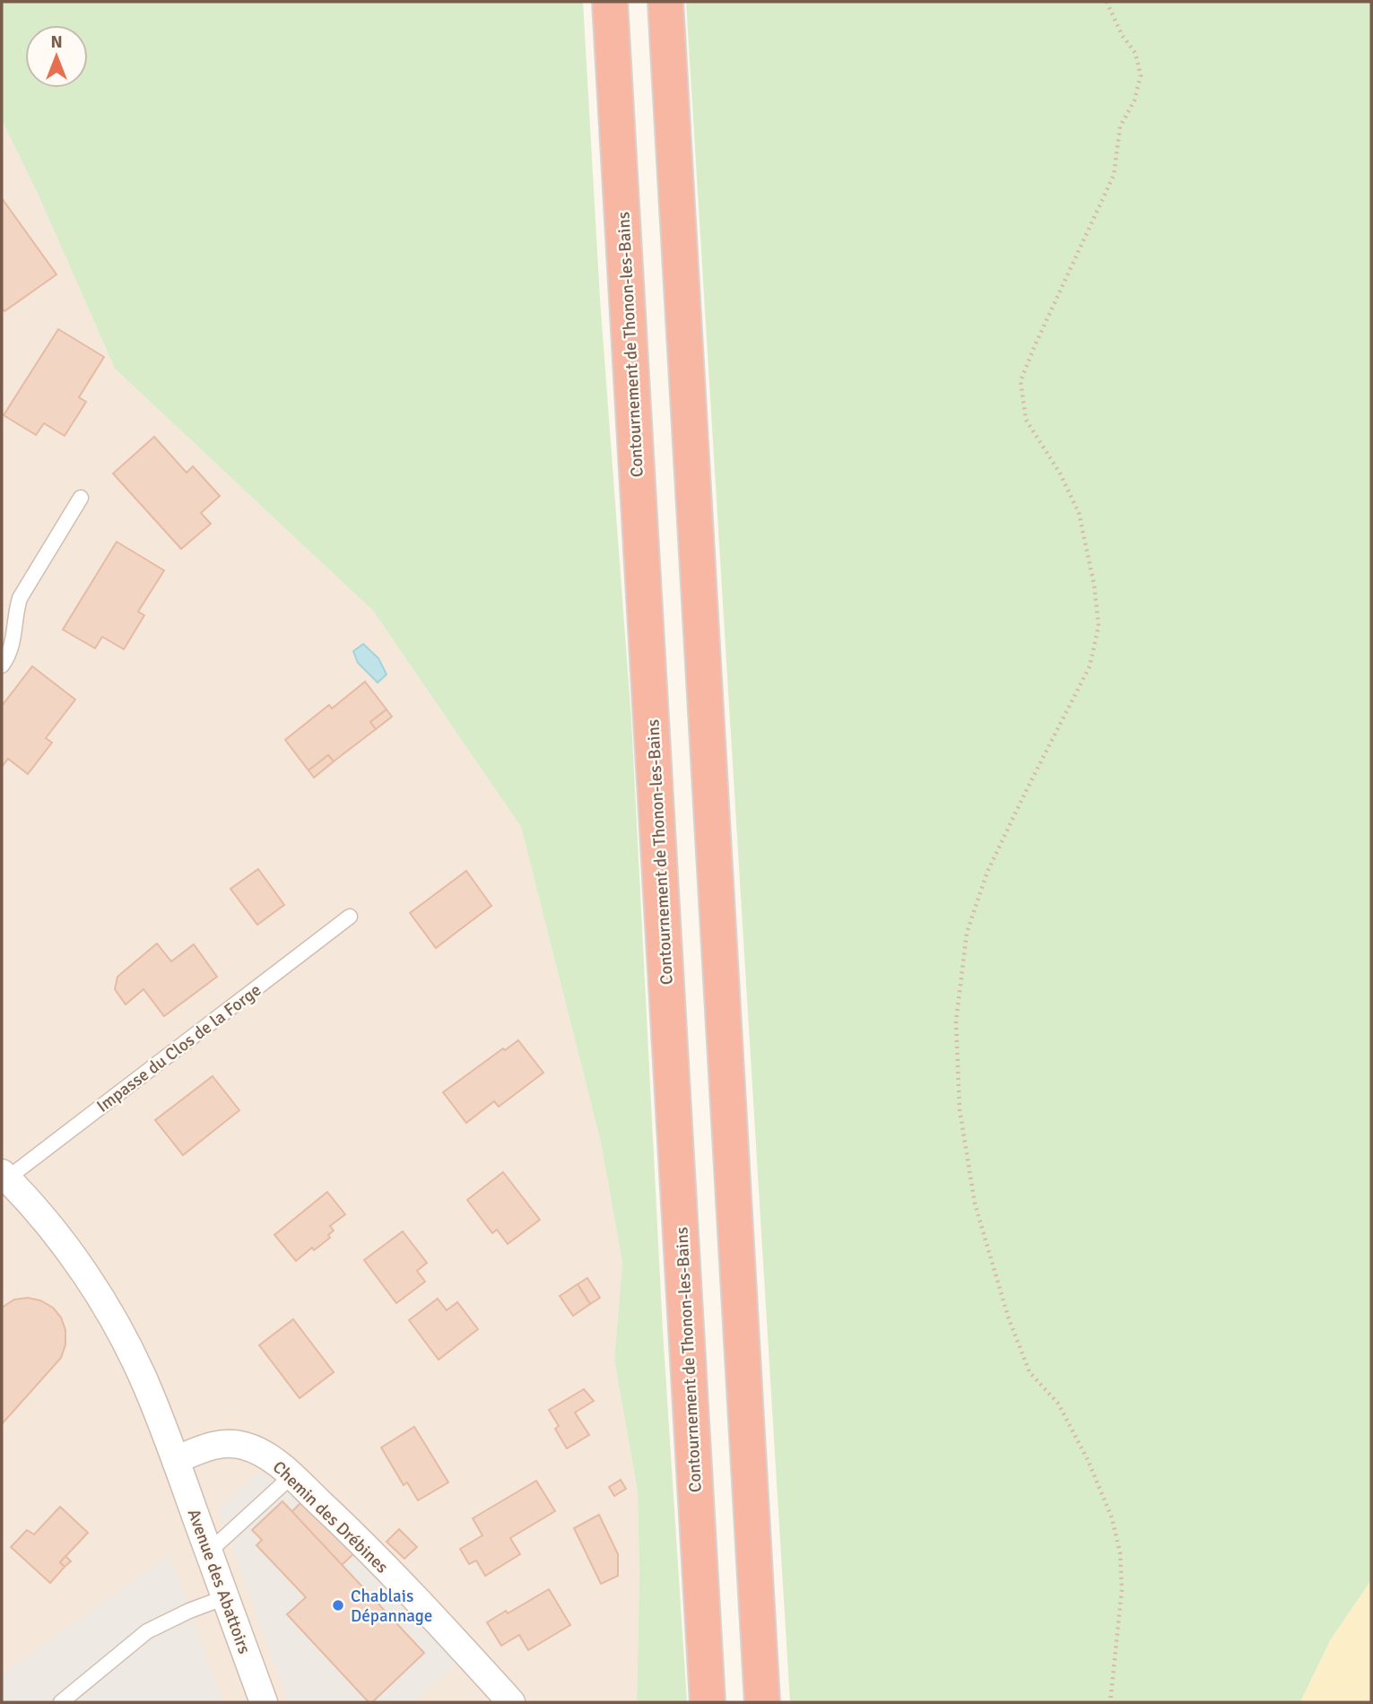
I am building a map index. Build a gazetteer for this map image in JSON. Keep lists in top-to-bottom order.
{
  "streets": {
    "highway": ["Contournement de Thonon-les-Bains"],
    "street": ["Chemin des Drébines", "Avenue des Abattoirs"],
    "lane": ["Impasse du Clos de la Forge"]
  },
  "crossings": [
    ["Chemin des Drébines", "Avenue des Abattoirs"]
  ],
  "places": ["Chablais Dépannage"],
  "north": "top"
}
